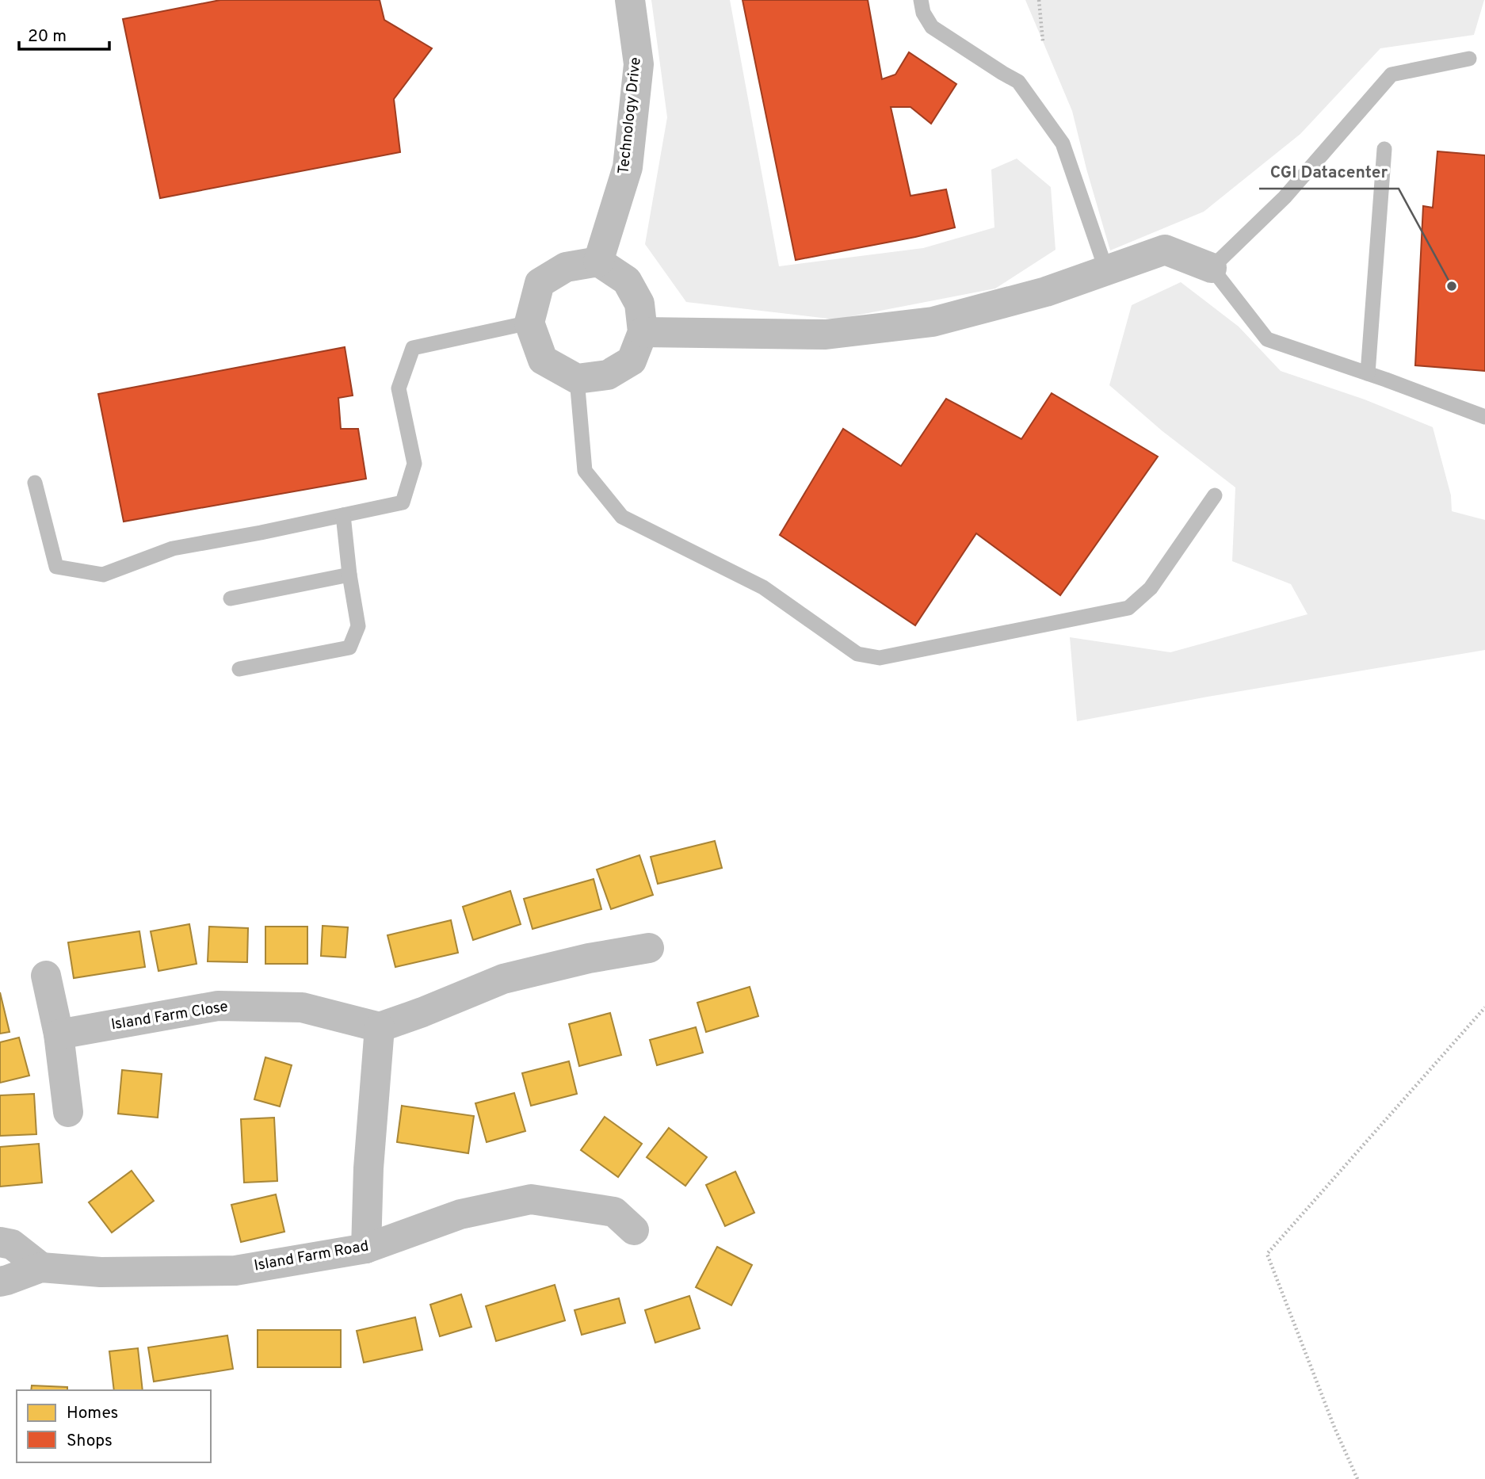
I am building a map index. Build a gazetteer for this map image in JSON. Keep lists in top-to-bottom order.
{
  "streets": {
    "street": ["Technology Drive", "Island Farm Close", "Island Farm Road"]
  },
  "places": ["CGI Datacenter"],
  "legend": ["Homes", "Shops"],
  "scale_bar": "20 m"
}
